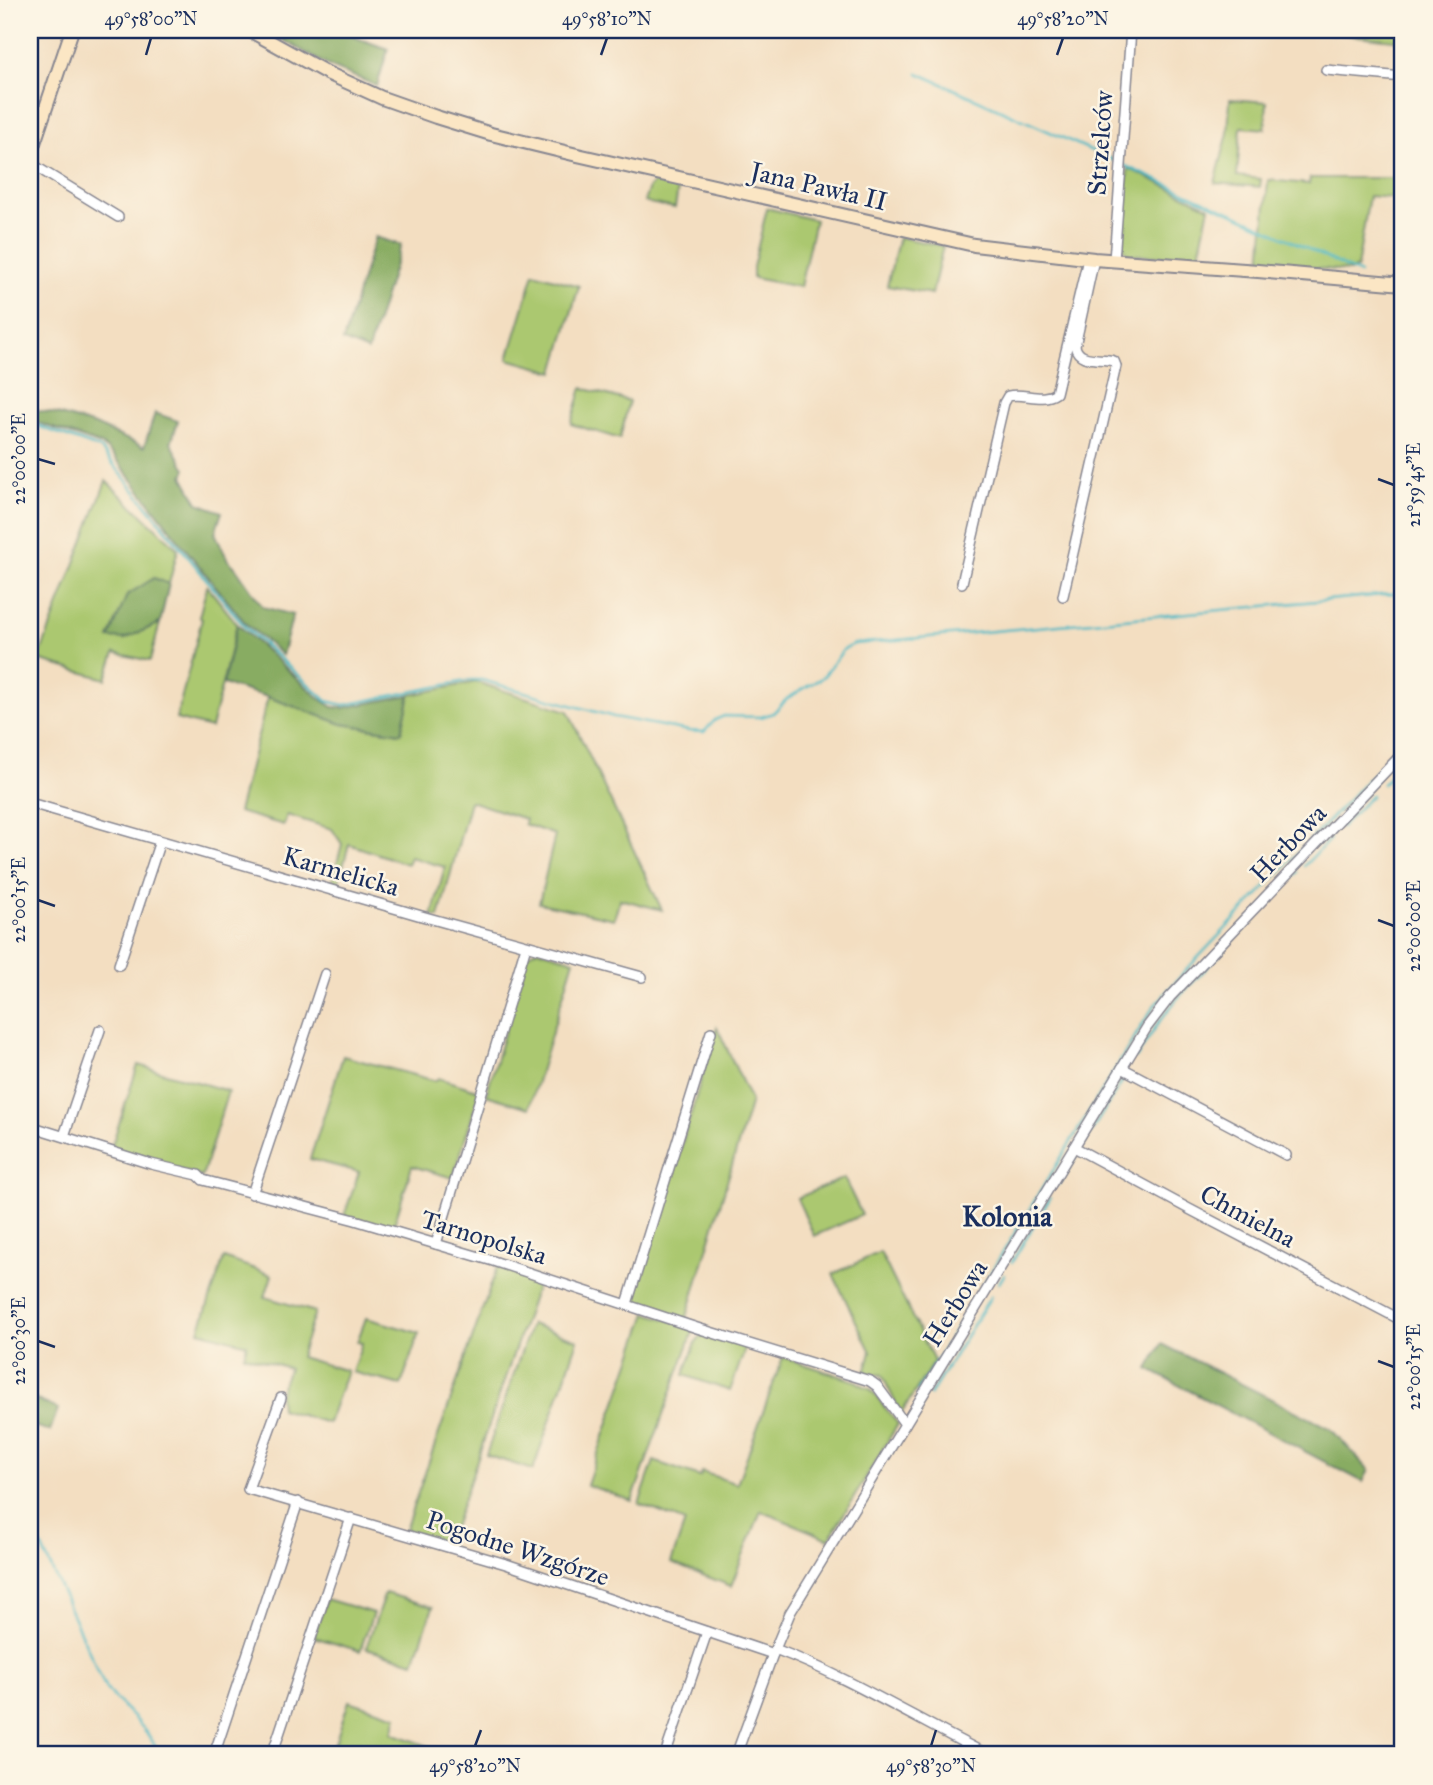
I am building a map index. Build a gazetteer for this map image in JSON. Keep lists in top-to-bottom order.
{
  "streets": {
    "street": [
      "Strzelców",
      "Jana Pawła II",
      "Herbowa",
      "Karmelicka",
      "Chmielna",
      "Tarnopolska",
      "Pogodne Wzgórze"
    ]
  },
  "crossings": [
    ["Strzelców", "Jana Pawła II"],
    ["Herbowa", "Chmielna"],
    ["Herbowa", "Tarnopolska"],
    ["Herbowa", "Pogodne Wzgórze"]
  ],
  "districts": ["Kolonia"],
  "coordinates": [
    "49°58'00\"N",
    "49°58'10\"N",
    "49°58'20\"N",
    "22°00'00\"E",
    "21°59'45\"E",
    "22°00'15\"E",
    "22°00'30\"E",
    "49°58'30\"N"
  ]
}
